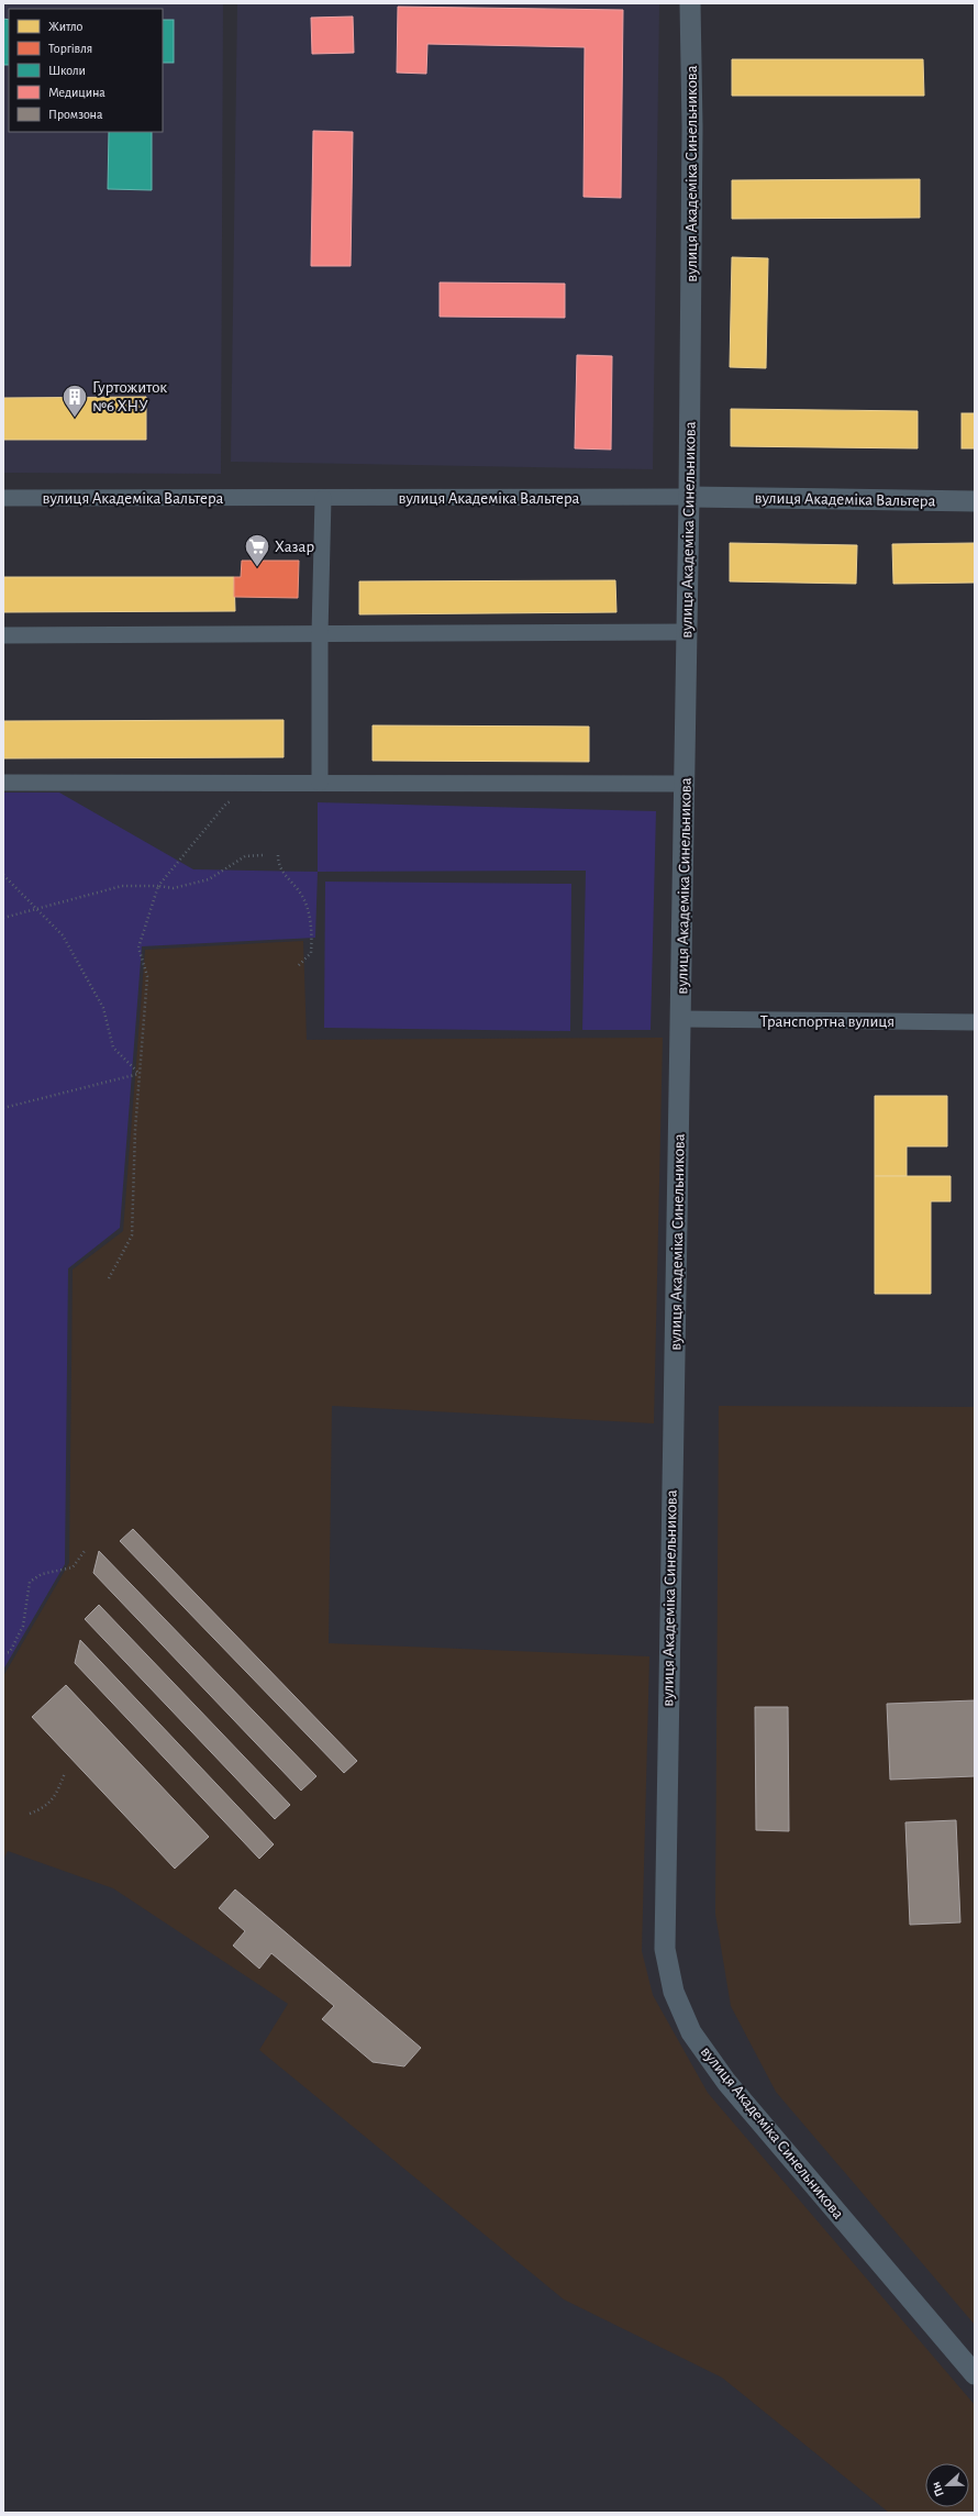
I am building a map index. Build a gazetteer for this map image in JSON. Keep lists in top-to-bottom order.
{
  "streets": {
    "street": ["вулиця Академіка Синельникова", "вулиця Академіка Вальтера", "Транспортна вулиця"]
  },
  "crossings": [
    ["вулиця Академіка Синельникова", "вулиця Академіка Вальтера"],
    ["вулиця Академіка Синельникова", "Транспортна вулиця"]
  ],
  "places": {
    "building": ["Гуртожиток №6 ХНУ"],
    "supermarket": ["Хазар"]
  },
  "legend": [
    "Житло",
    "Торгівля",
    "Школи",
    "Медицина",
    "Промзона"
  ],
  "north": "left"
}
